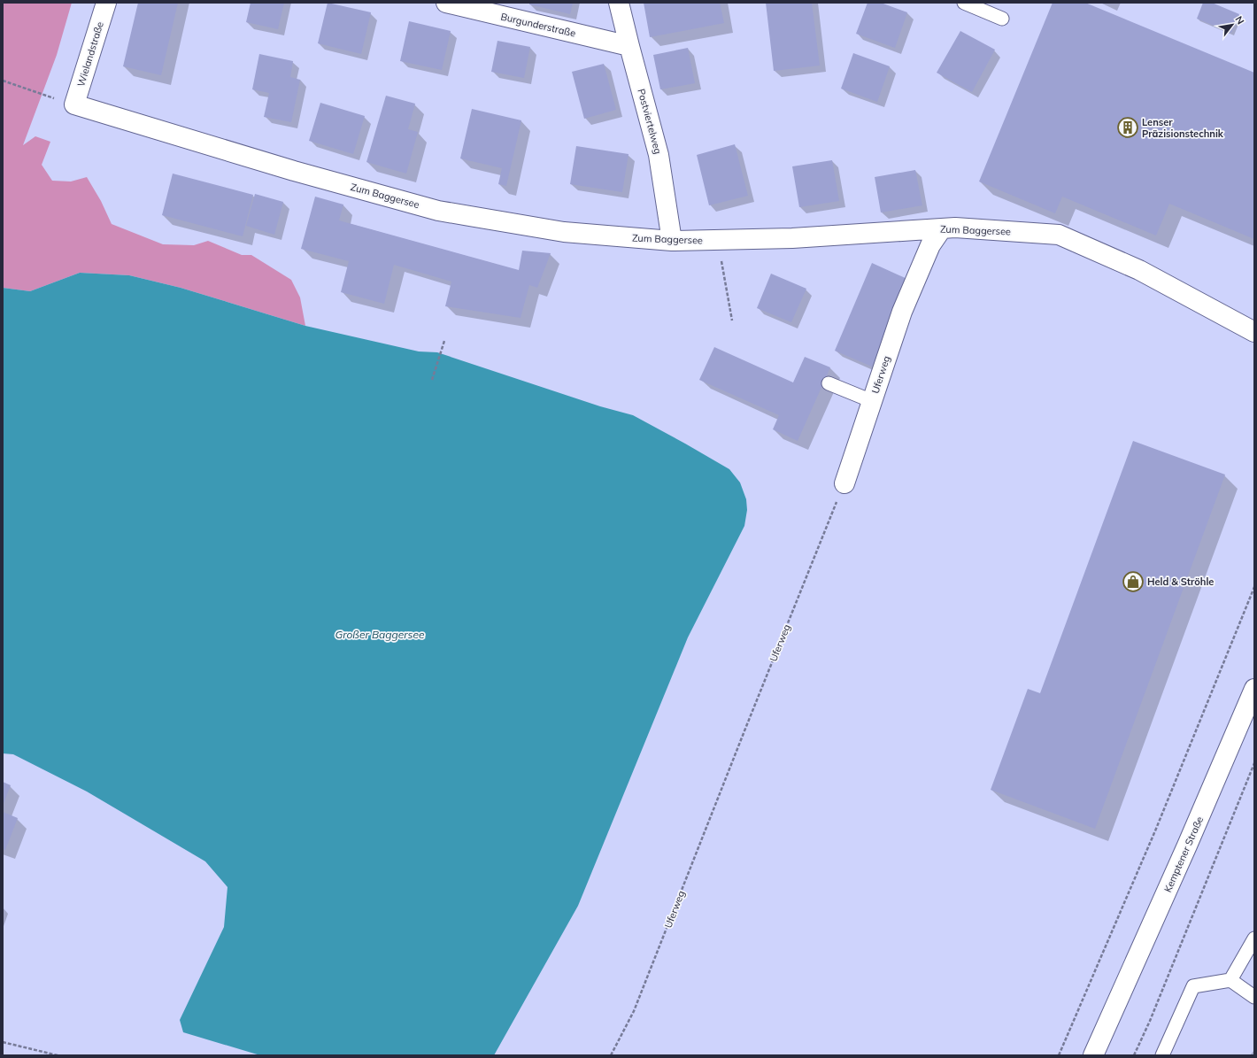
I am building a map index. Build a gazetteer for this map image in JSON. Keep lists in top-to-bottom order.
{
  "streets": {
    "street": [
      "Burgunderstraße",
      "Wielandstraße",
      "Postviertelweg",
      "Zum Baggersee",
      "Uferweg",
      "Kemptener Straße"
    ]
  },
  "crossings": [
    ["Burgunderstraße", "Postviertelweg"],
    ["Wielandstraße", "Zum Baggersee"],
    ["Postviertelweg", "Zum Baggersee"],
    ["Zum Baggersee", "Uferweg"]
  ],
  "water": ["Großer Baggersee"],
  "places": {
    "building": ["Lenser Präzisionstechnik"],
    "shop": ["Held & Ströhle"]
  },
  "north": "top right"
}
